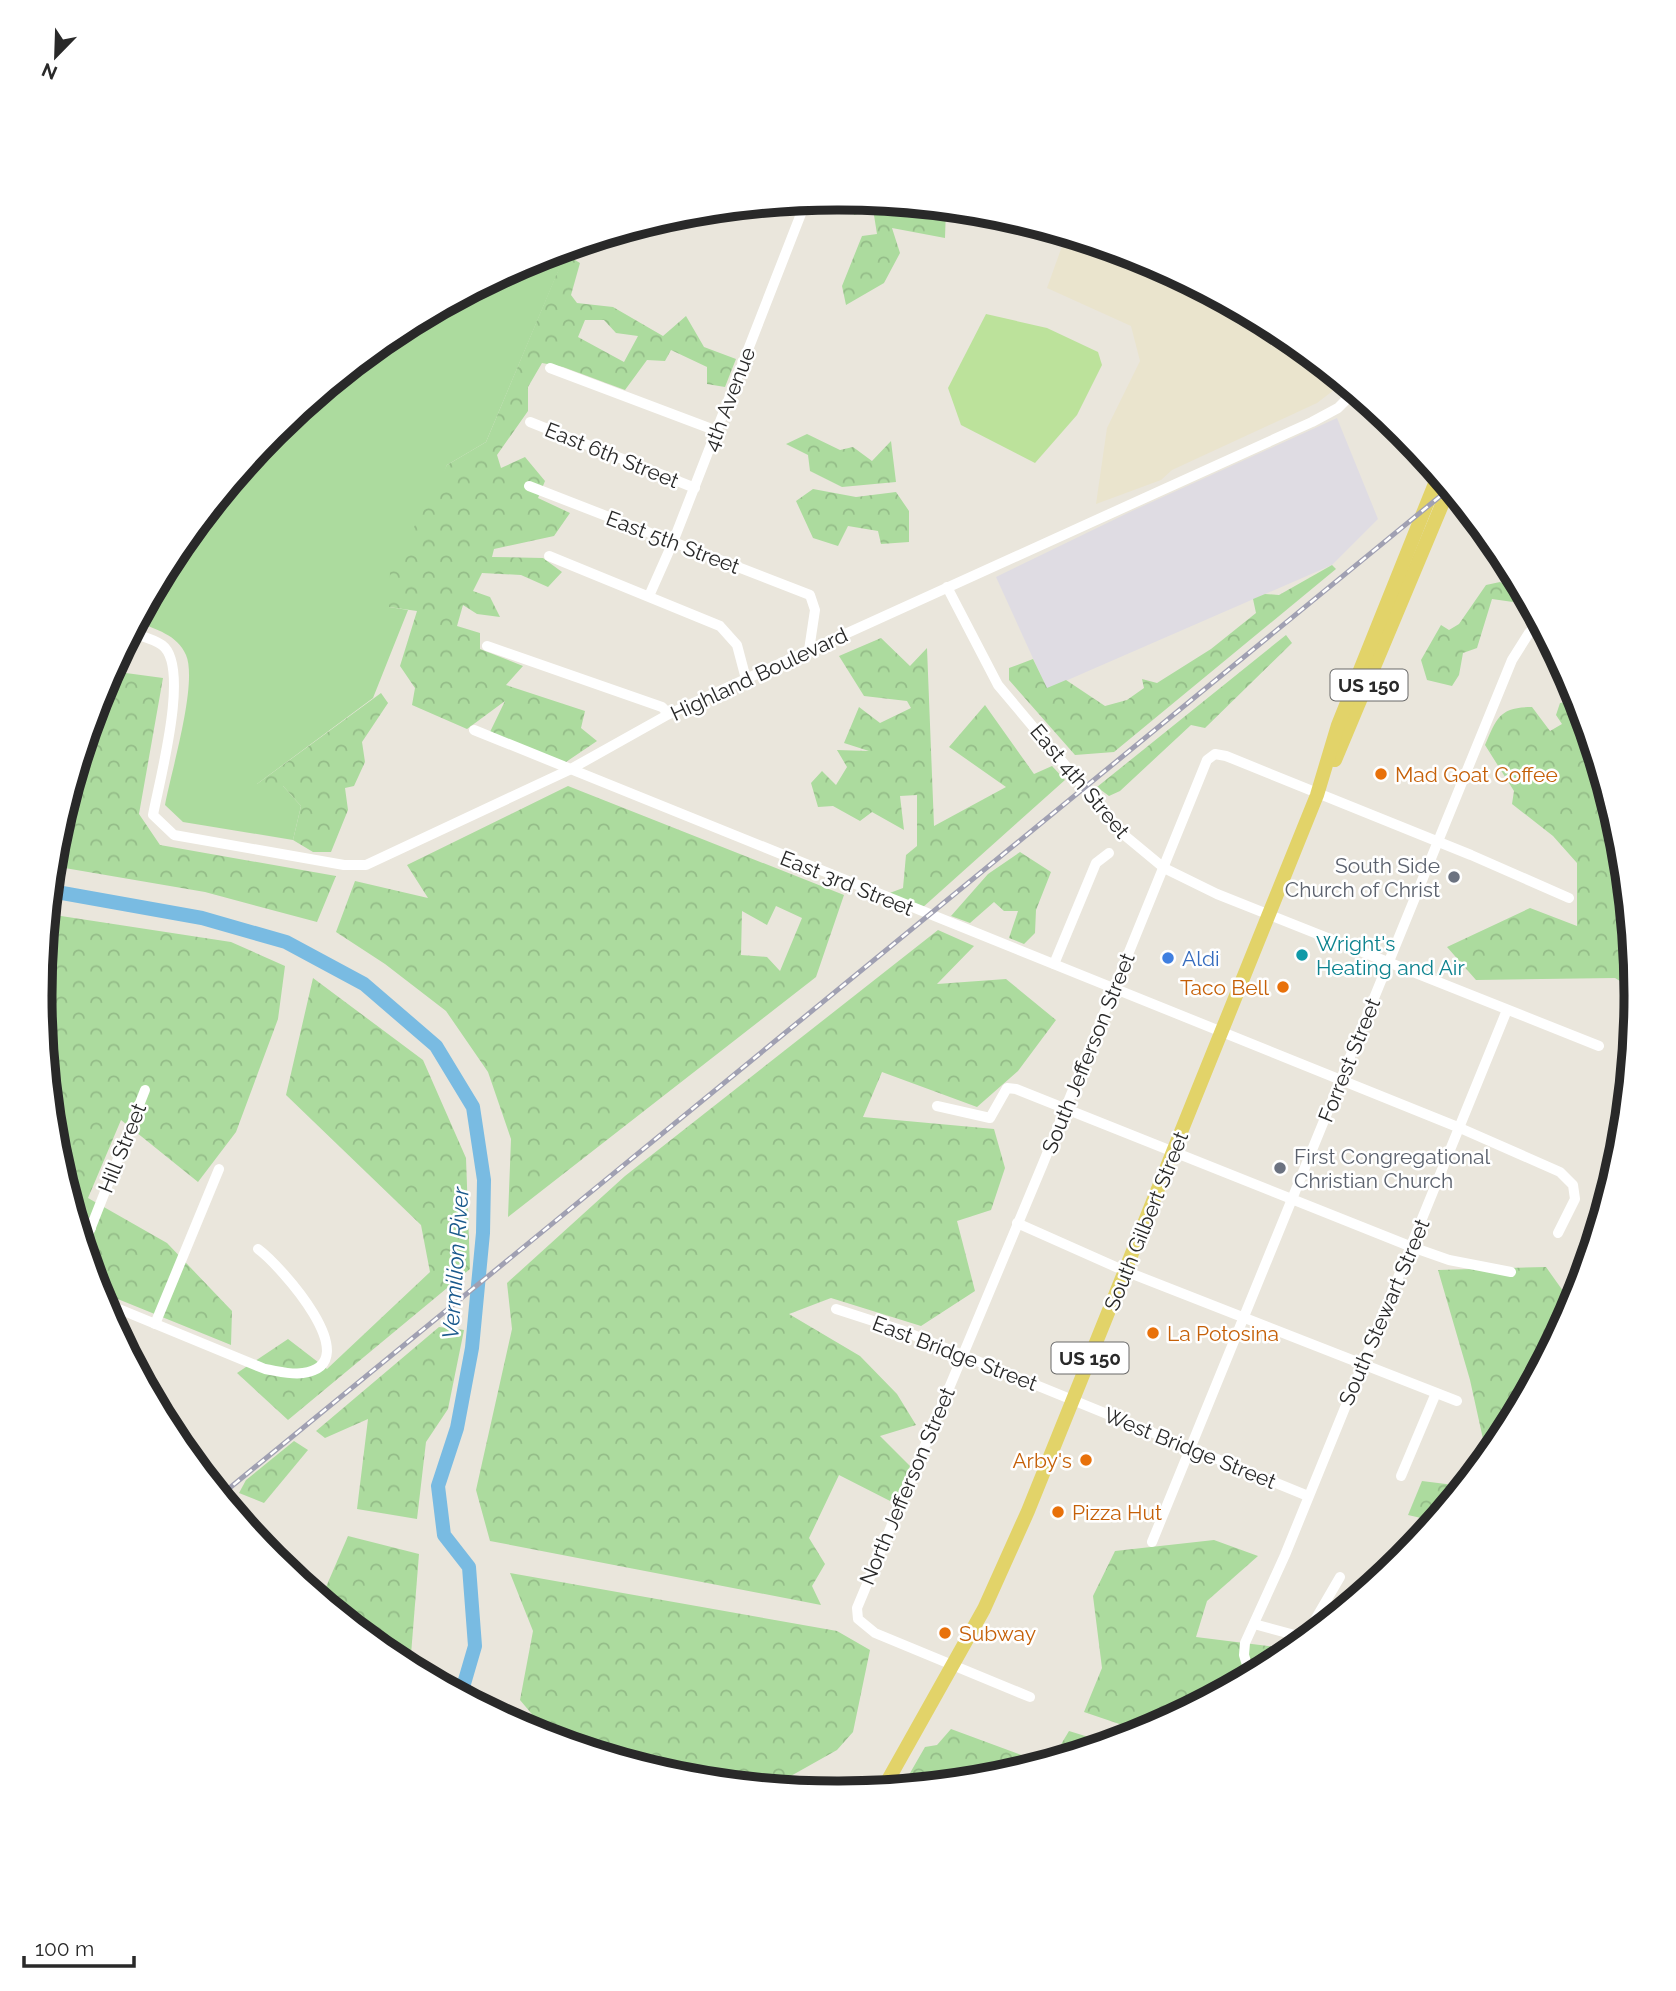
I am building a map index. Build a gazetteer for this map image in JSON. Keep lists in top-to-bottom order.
{
  "streets": {
    "main road": ["US 150", "South Gilbert Street"],
    "street": [
      "4th Avenue",
      "East 6th Street",
      "East 5th Street",
      "Highland Boulevard",
      "East 4th Street",
      "East 3rd Street",
      "South Jefferson Street",
      "Forrest Street",
      "Hill Street",
      "South Stewart Street",
      "East Bridge Street",
      "West Bridge Street",
      "North Jefferson Street"
    ]
  },
  "crossings": [
    ["4th Avenue", "East 6th Street"],
    ["4th Avenue", "East 5th Street"],
    ["East 5th Street", "Highland Boulevard"],
    ["Highland Boulevard", "East 4th Street"],
    ["Highland Boulevard", "East 3rd Street"],
    ["East 4th Street", "South Jefferson Street"],
    ["East 4th Street", "Forrest Street"],
    ["East 4th Street", "South Gilbert Street"],
    ["East 4th Street", "South Stewart Street"],
    ["East 3rd Street", "South Jefferson Street"],
    ["East 3rd Street", "Forrest Street"],
    ["East 3rd Street", "South Gilbert Street"],
    ["East 3rd Street", "South Stewart Street"],
    ["South Jefferson Street", "South Gilbert Street"],
    ["South Jefferson Street", "East Bridge Street"],
    ["South Jefferson Street", "North Jefferson Street"],
    ["Forrest Street", "West Bridge Street"],
    ["South Gilbert Street", "East Bridge Street"],
    ["South Gilbert Street", "West Bridge Street"],
    ["South Gilbert Street", "North Jefferson Street"],
    ["South Stewart Street", "West Bridge Street"],
    ["East Bridge Street", "West Bridge Street"],
    ["East Bridge Street", "North Jefferson Street"]
  ],
  "water": ["Vermilion River"],
  "places": [
    "Mad Goat Coffee",
    "South Side Church of Christ",
    "Wright's Heating and Air",
    "Aldi",
    "Taco Bell",
    "First Congregational Christian Church",
    "La Potosina",
    "Arby's",
    "Pizza Hut",
    "Subway"
  ],
  "scale_bar": "100 m",
  "north": "bottom left"
}
